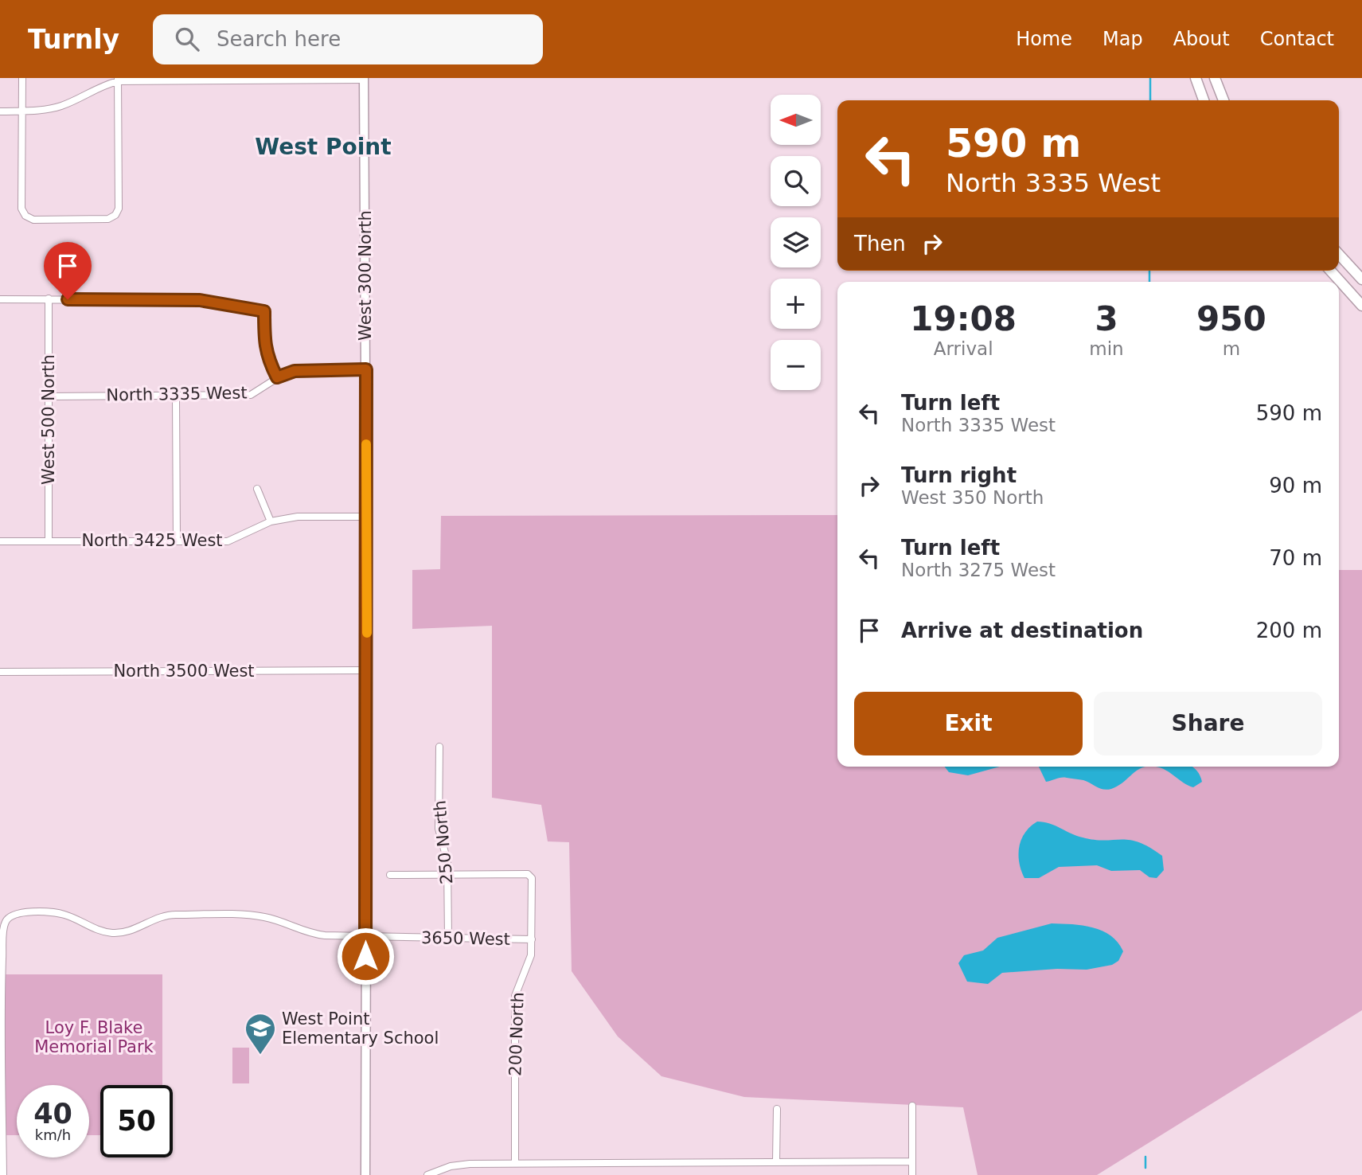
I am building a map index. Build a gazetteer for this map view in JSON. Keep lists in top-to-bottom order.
{
  "streets": {
    "main road": ["West 300 North"],
    "street": [
      "North 3335 West",
      "West 500 North",
      "North 3425 West",
      "North 3500 West",
      "250 North",
      "3650 West",
      "200 North"
    ]
  },
  "crossings": [
    ["West 300 North", "North 3335 West"],
    ["West 300 North", "North 3425 West"],
    ["West 300 North", "North 3500 West"],
    ["West 300 North", "3650 West"],
    ["North 3335 West", "West 500 North"],
    ["West 500 North", "North 3425 West"],
    ["250 North", "3650 West"],
    ["250 North", "200 North"],
    ["3650 West", "200 North"]
  ],
  "districts": ["West Point"],
  "parks": ["Loy F. Blake Memorial Park"],
  "places": {
    "school or university": ["West Point Elementary School"]
  },
  "north": "left",
  "page": {
    "header": "Turnly",
    "search": "Search here",
    "nav": [
      "Home",
      "Map",
      "About",
      "Contact"
    ],
    "map_buttons": ["+", "−"],
    "turn": ["590 m", "North 3335 West"],
    "then": "Then",
    "eta": [
      "19:08",
      "Arrival",
      "3",
      "min",
      "950",
      "m"
    ],
    "list": [
      {
        "name": "Turn left",
        "note": "North 3335 West",
        "value": "590 m"
      },
      {
        "name": "Turn right",
        "note": "West 350 North",
        "value": "90 m"
      },
      {
        "name": "Turn left",
        "note": "North 3275 West",
        "value": "70 m"
      },
      {
        "name": "Arrive at destination",
        "value": "200 m"
      }
    ],
    "buttons": ["Exit", "Share"],
    "speed": "40 km/h",
    "limit": "50"
  }
}
